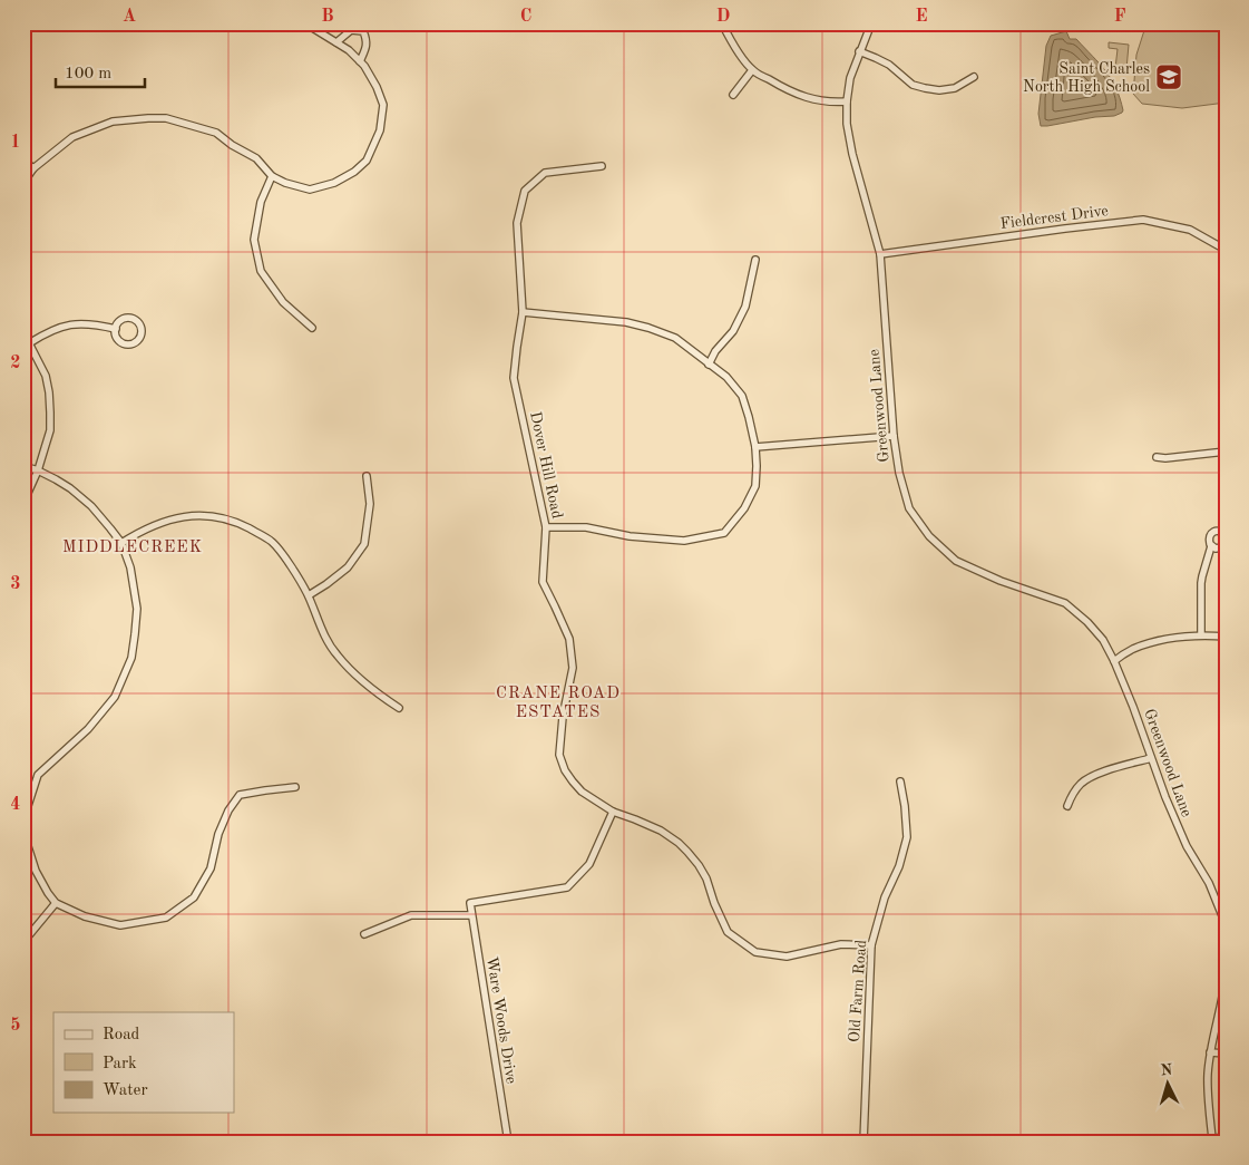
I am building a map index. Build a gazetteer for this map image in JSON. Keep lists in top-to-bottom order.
{
  "streets": {
    "street": [
      "Fieldcrest Drive",
      "Greenwood Lane",
      "Dover Hill Road",
      "Old Farm Road",
      "Ware Woods Drive"
    ]
  },
  "crossings": [
    ["Fieldcrest Drive", "Greenwood Lane"],
    ["Dover Hill Road", "Old Farm Road"],
    ["Dover Hill Road", "Ware Woods Drive"]
  ],
  "districts": ["MIDDLECREEK", "CRANE ROAD ESTATES"],
  "places": {
    "school or university": ["Saint Charles North High School"]
  },
  "legend": ["Road", "Park", "Water"],
  "scale_bar": "100 m",
  "north": "top",
  "grid": {
    "columns": [
      "A",
      "B",
      "C",
      "D",
      "E",
      "F"
    ],
    "rows": [
      "1",
      "2",
      "3",
      "4",
      "5"
    ]
  }
}
